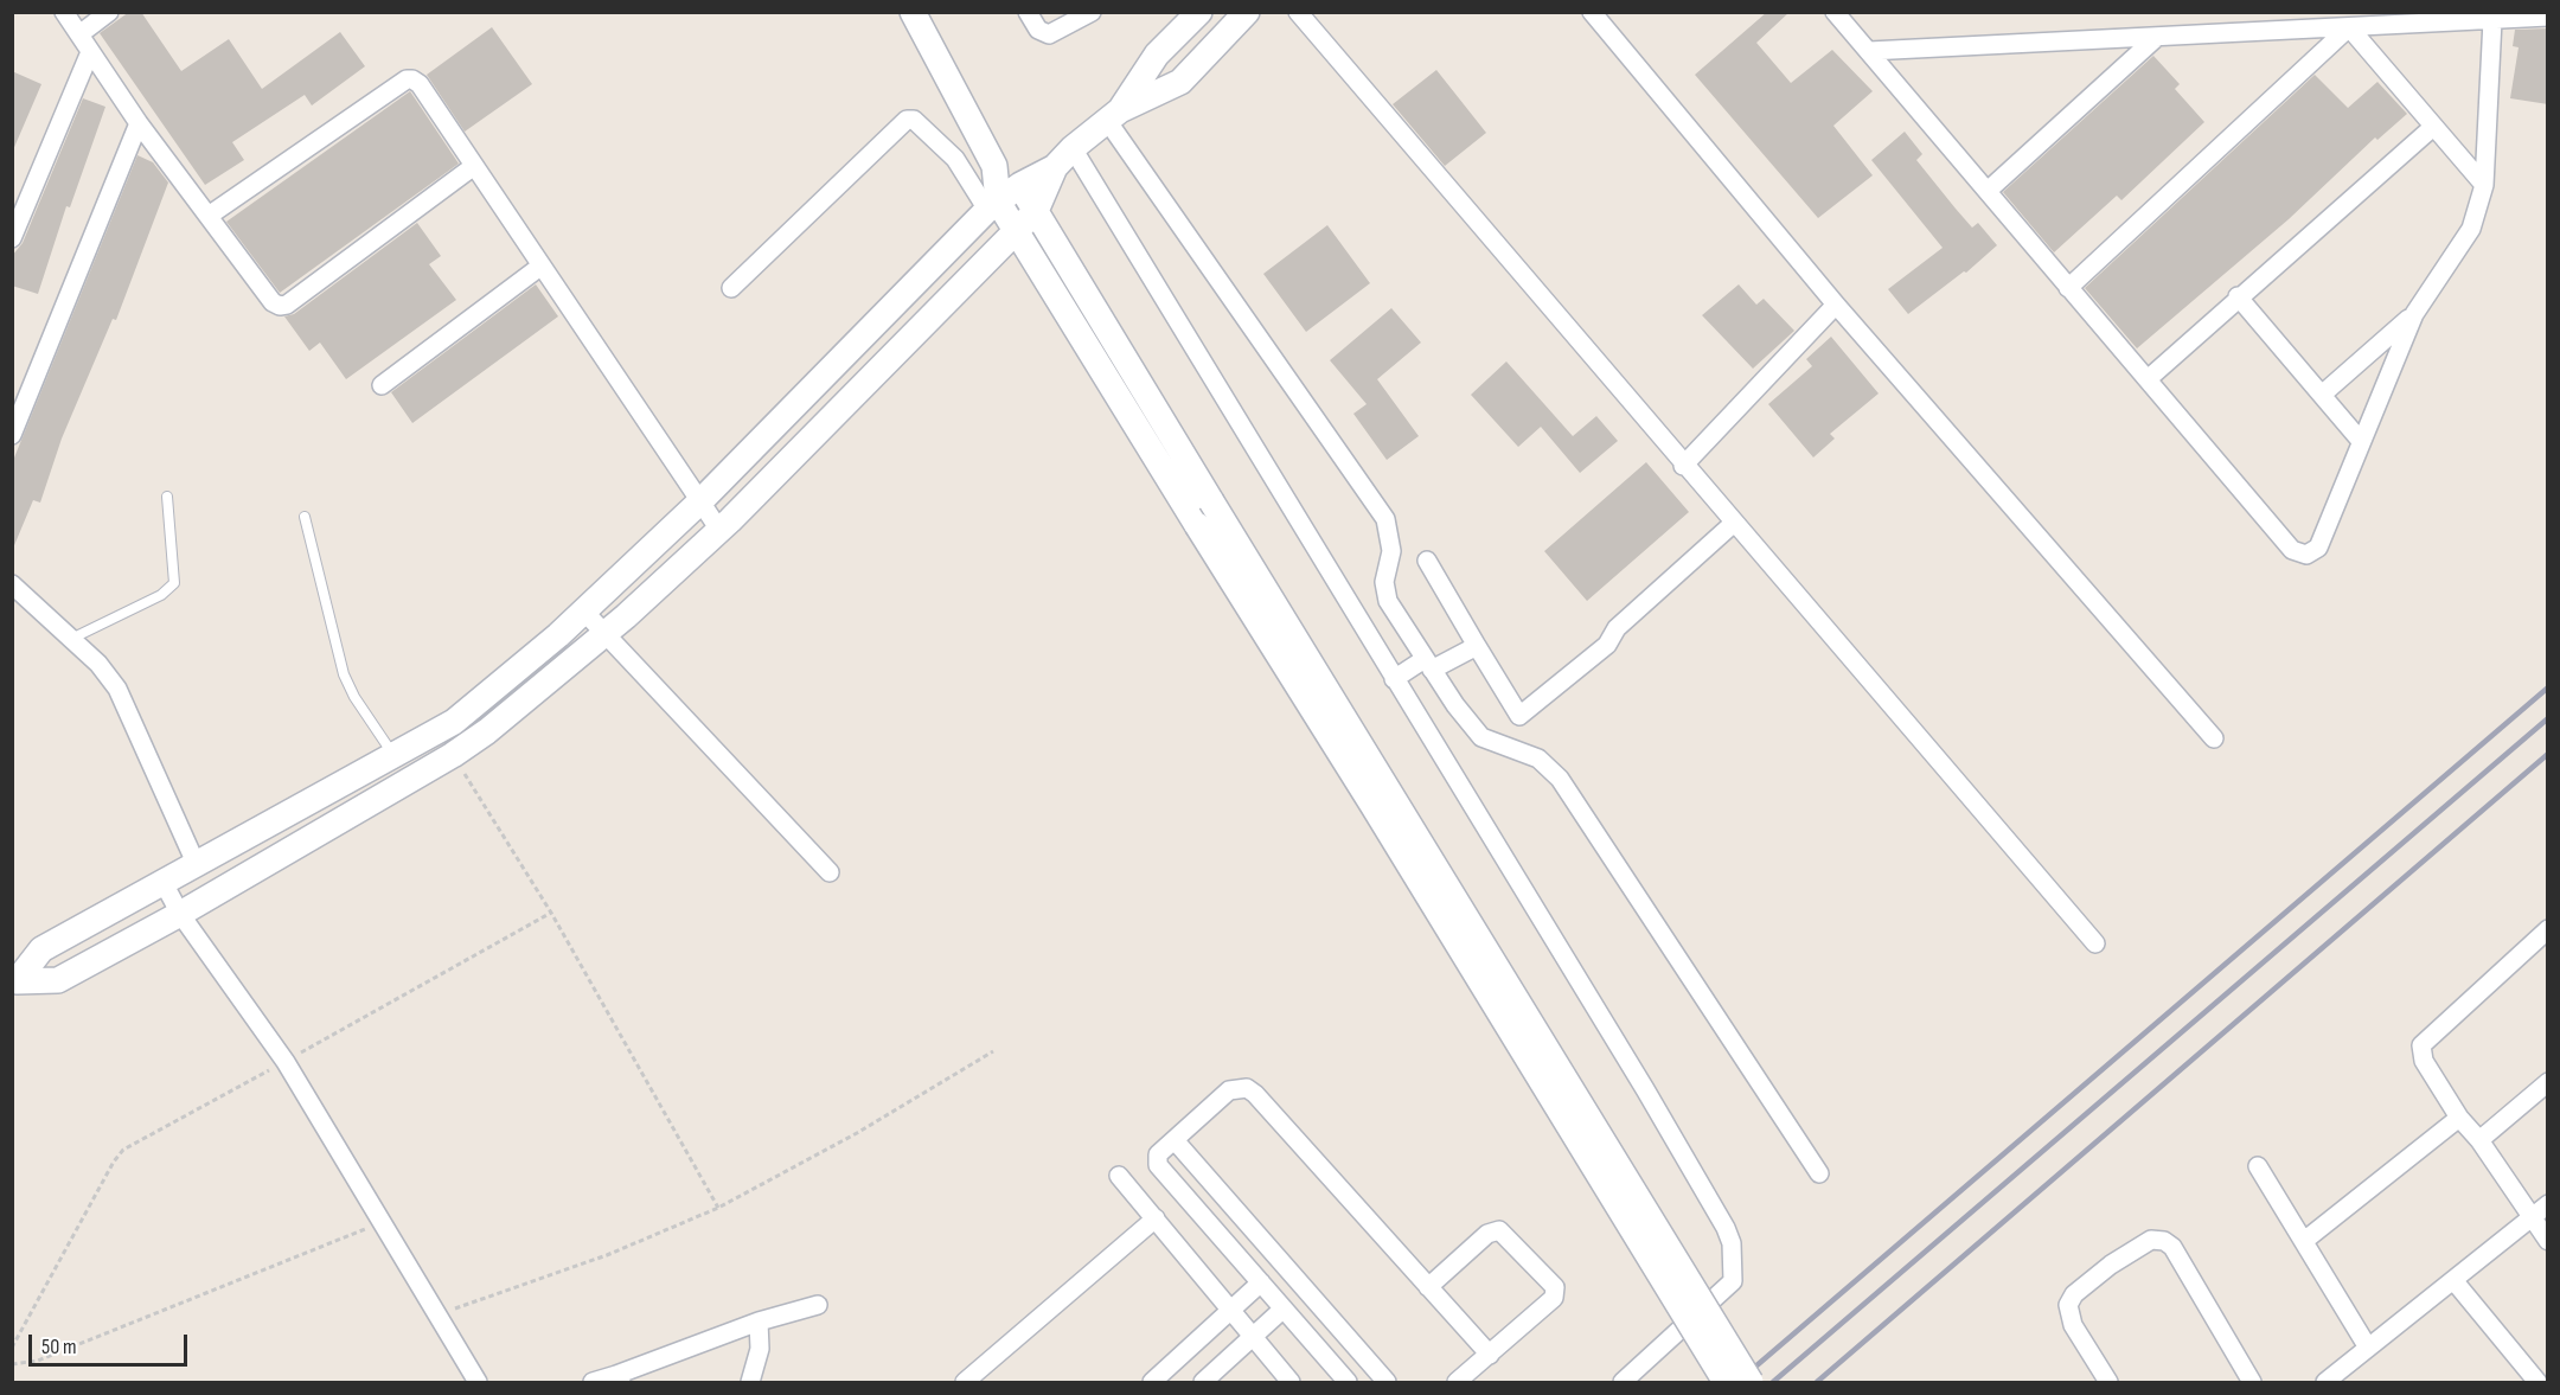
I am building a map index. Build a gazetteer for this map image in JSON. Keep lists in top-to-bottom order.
{
  "scale_bar": "50 m"
}
